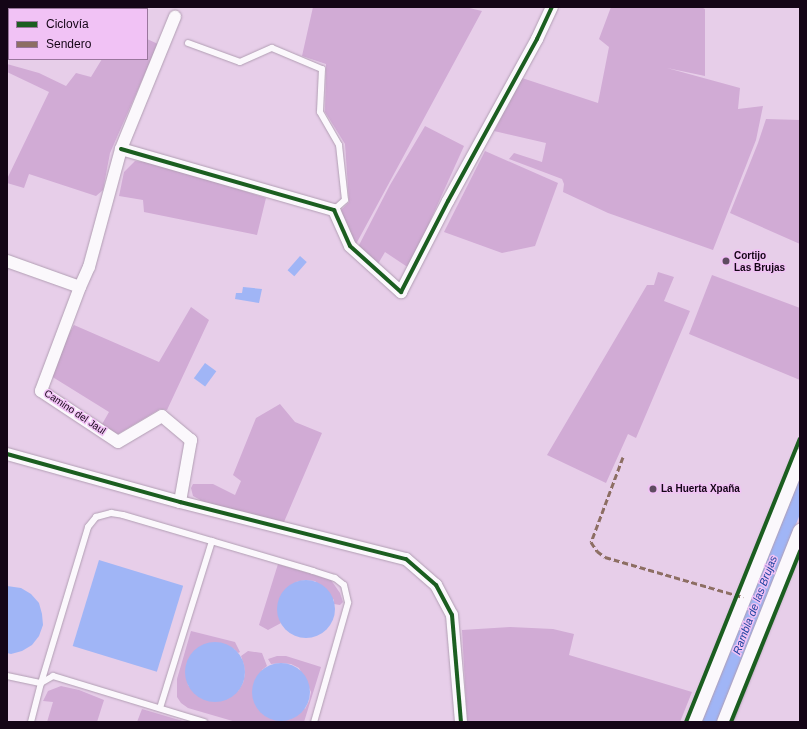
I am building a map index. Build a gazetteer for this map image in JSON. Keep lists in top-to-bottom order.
{
  "streets": {
    "street": ["Camino del Jaul"]
  },
  "water": ["Rambla de las Brujas"],
  "places": ["Cortijo Las Brujas", "La Huerta Xpaña"],
  "legend": ["Ciclovía", "Sendero"]
}
